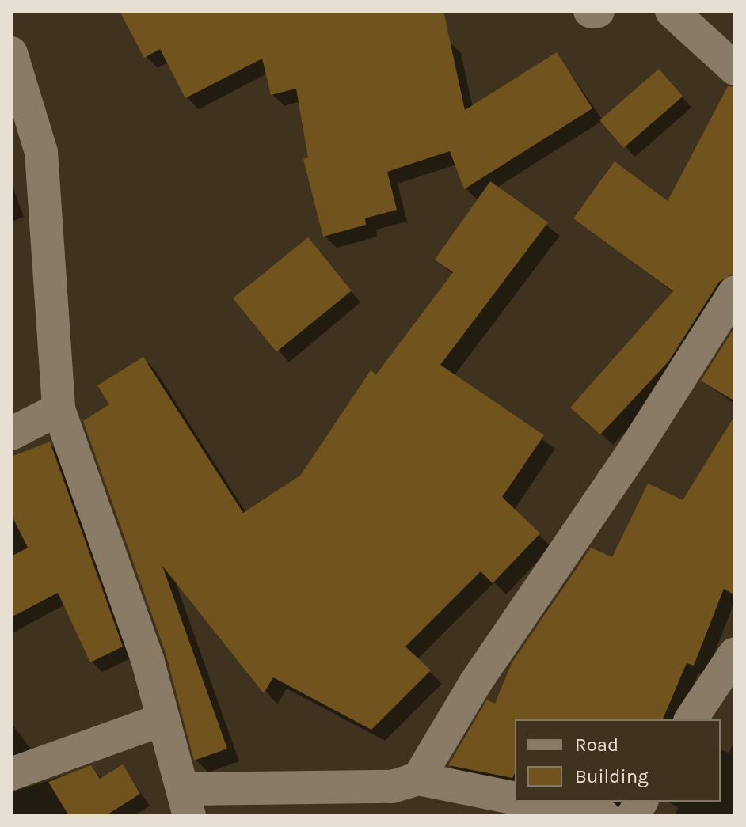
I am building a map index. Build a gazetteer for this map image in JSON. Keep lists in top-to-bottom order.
{
  "legend": ["Road", "Building"]
}
